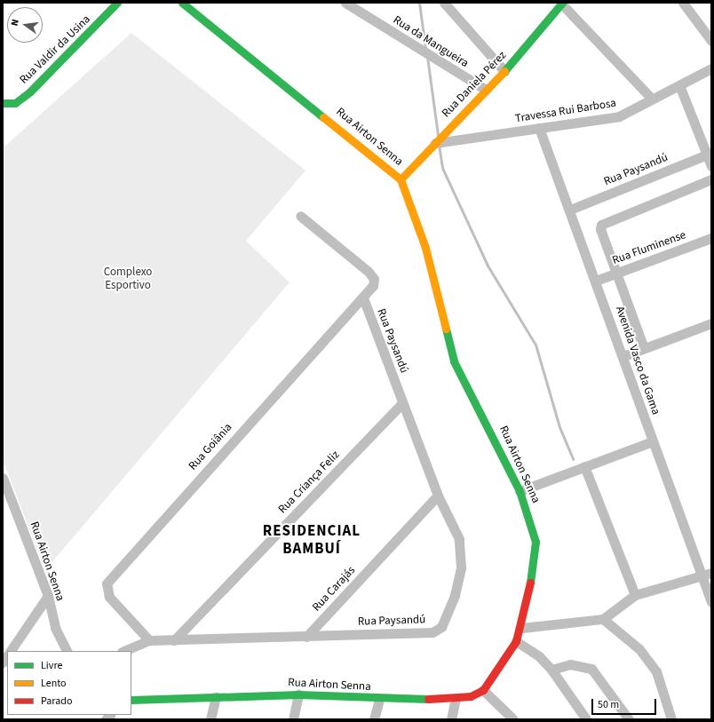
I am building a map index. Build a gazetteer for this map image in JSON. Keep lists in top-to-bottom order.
{
  "streets": {
    "street": [
      "Rua da Mangueira",
      "Rua Valdir da Usina",
      "Rua Daniela Pérez",
      "Travessa Rui Barbosa",
      "Rua Airton Senna",
      "Rua Paysandú",
      "Rua Fluminense",
      "Avenida Vasco da Gama",
      "Rua Goiânia",
      "Rua Criança Feliz",
      "Rua Carajás"
    ]
  },
  "crossings": [
    ["Rua da Mangueira", "Rua Daniela Pérez"],
    ["Rua Daniela Pérez", "Travessa Rui Barbosa"],
    ["Rua Daniela Pérez", "Rua Airton Senna"],
    ["Travessa Rui Barbosa", "Avenida Vasco da Gama"],
    ["Rua Paysandú", "Avenida Vasco da Gama"],
    ["Rua Paysandú", "Rua Goiânia"],
    ["Rua Paysandú", "Rua Criança Feliz"],
    ["Rua Paysandú", "Rua Carajás"],
    ["Rua Fluminense", "Avenida Vasco da Gama"]
  ],
  "districts": ["RESIDENCIAL BAMBUÍ"],
  "parks": ["Complexo Esportivo"],
  "legend": ["Livre", "Lento", "Parado"],
  "scale_bar": "50 m",
  "north": "left"
}
